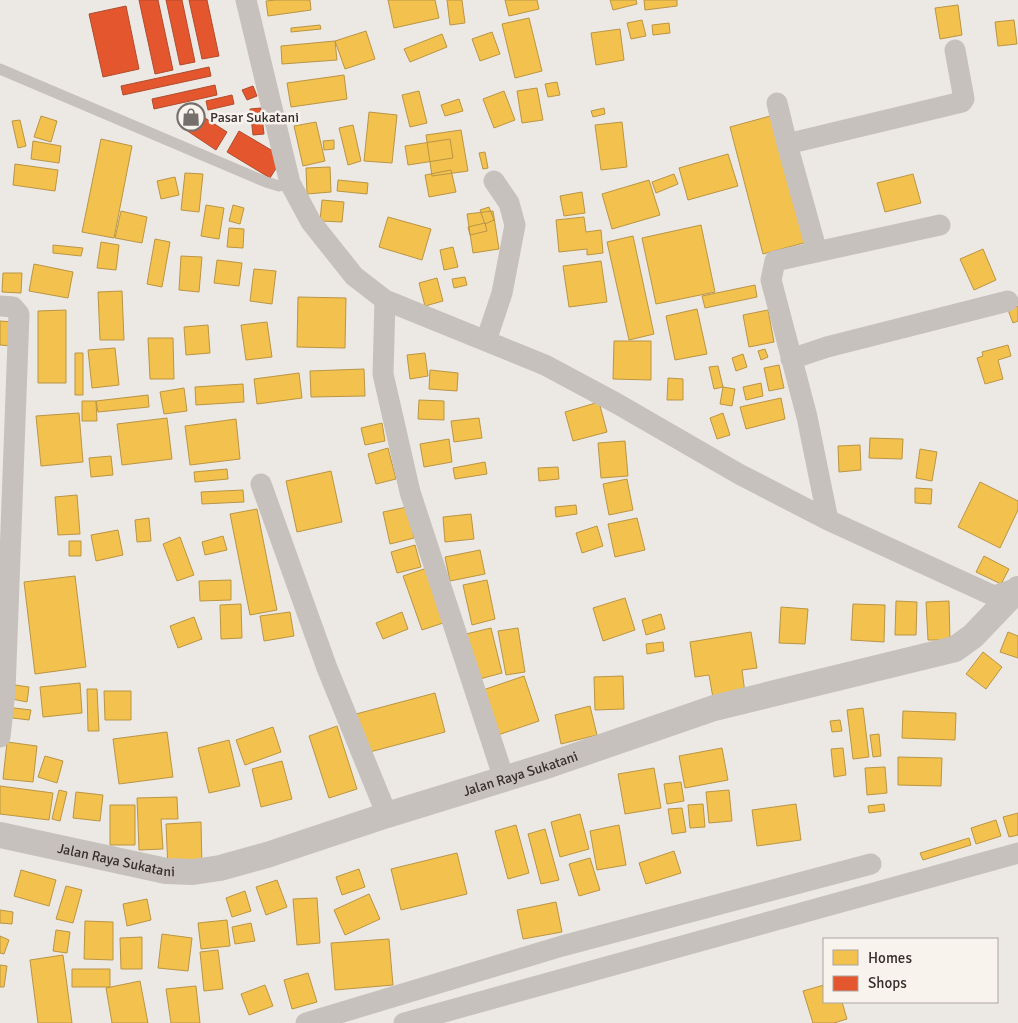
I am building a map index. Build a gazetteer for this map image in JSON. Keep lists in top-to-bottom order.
{
  "streets": {
    "street": ["Jalan Raya Sukatani"]
  },
  "places": {
    "shop": ["Pasar Sukatani"]
  },
  "legend": ["Homes", "Shops"]
}
